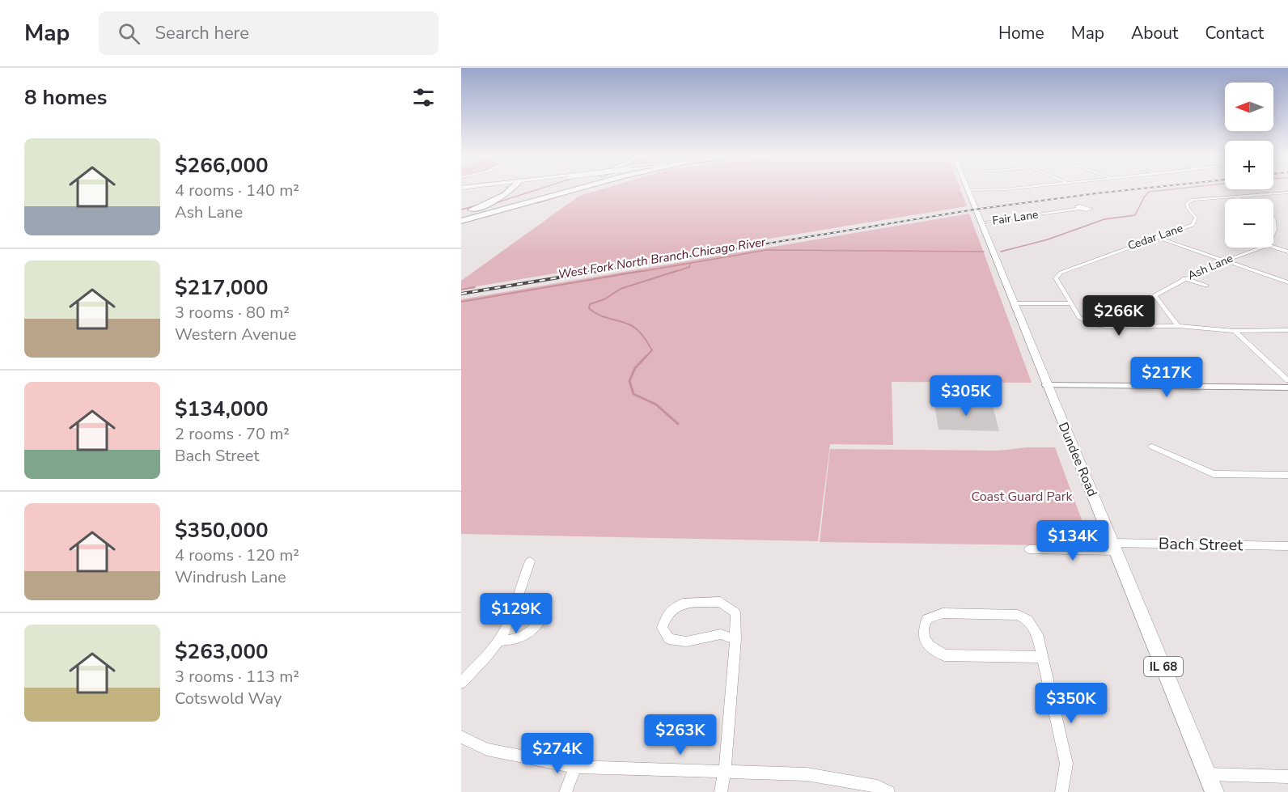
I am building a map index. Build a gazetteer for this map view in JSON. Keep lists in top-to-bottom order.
{
  "streets": {
    "main road": ["Dundee Road", "IL 68"],
    "street": [
      "Fair Lane",
      "Cedar Lane",
      "Ash Lane",
      "Bach Street"
    ]
  },
  "crossings": [
    ["Fair Lane", "Dundee Road"],
    ["Dundee Road", "Bach Street"]
  ],
  "water": ["West Fork North Branch Chicago River"],
  "parks": ["Coast Guard Park"],
  "north": "left",
  "page": {
    "header": "Map",
    "search": "Search here",
    "nav": [
      "Home",
      "Map",
      "About",
      "Contact"
    ],
    "heading": "8 homes",
    "map_buttons": ["+", "−"],
    "list": [
      {
        "name": "$266,000",
        "note": "4 rooms · 140 m² · Ash Lane"
      },
      {
        "name": "$217,000",
        "note": "3 rooms · 80 m² · Western Avenue"
      },
      {
        "name": "$134,000",
        "note": "2 rooms · 70 m² · Bach Street"
      },
      {
        "name": "$350,000",
        "note": "4 rooms · 120 m² · Windrush Lane"
      },
      {
        "name": "$263,000",
        "note": "3 rooms · 113 m² · Cotswold Way"
      }
    ],
    "price": [
      "$266K",
      "$217K",
      "$305K",
      "$134K",
      "$129K",
      "$350K",
      "$263K",
      "$274K"
    ]
  }
}
